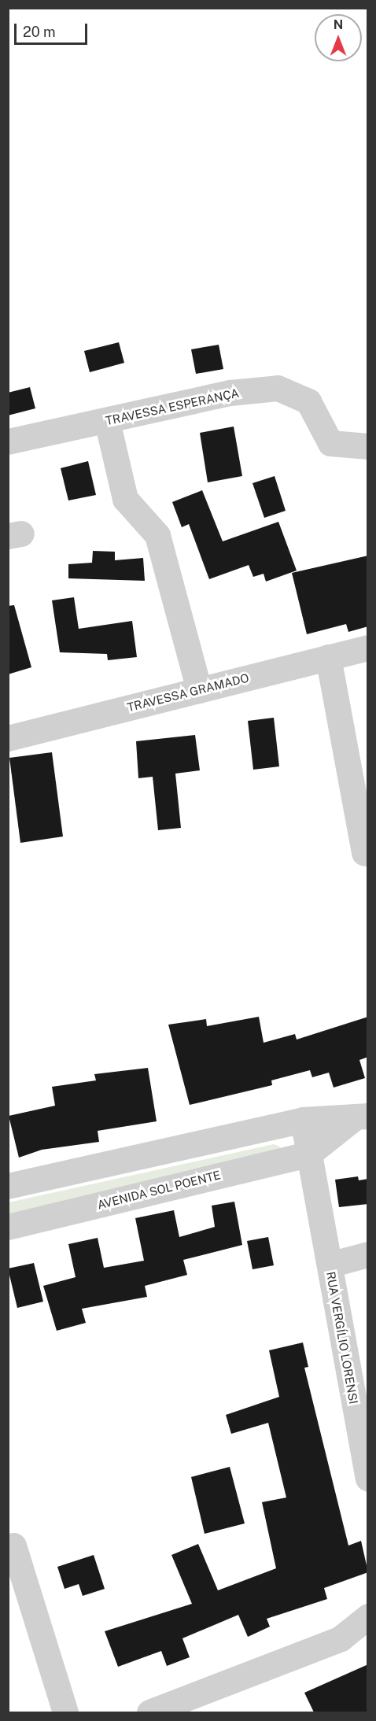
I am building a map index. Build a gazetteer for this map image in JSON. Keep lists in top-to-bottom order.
{
  "streets": {
    "street": [
      "TRAVESSA ESPERANÇA",
      "TRAVESSA GRAMADO",
      "AVENIDA SOL POENTE",
      "RUA VERGÍLIO LORENSI"
    ]
  },
  "scale_bar": "20 m",
  "north": "top"
}
